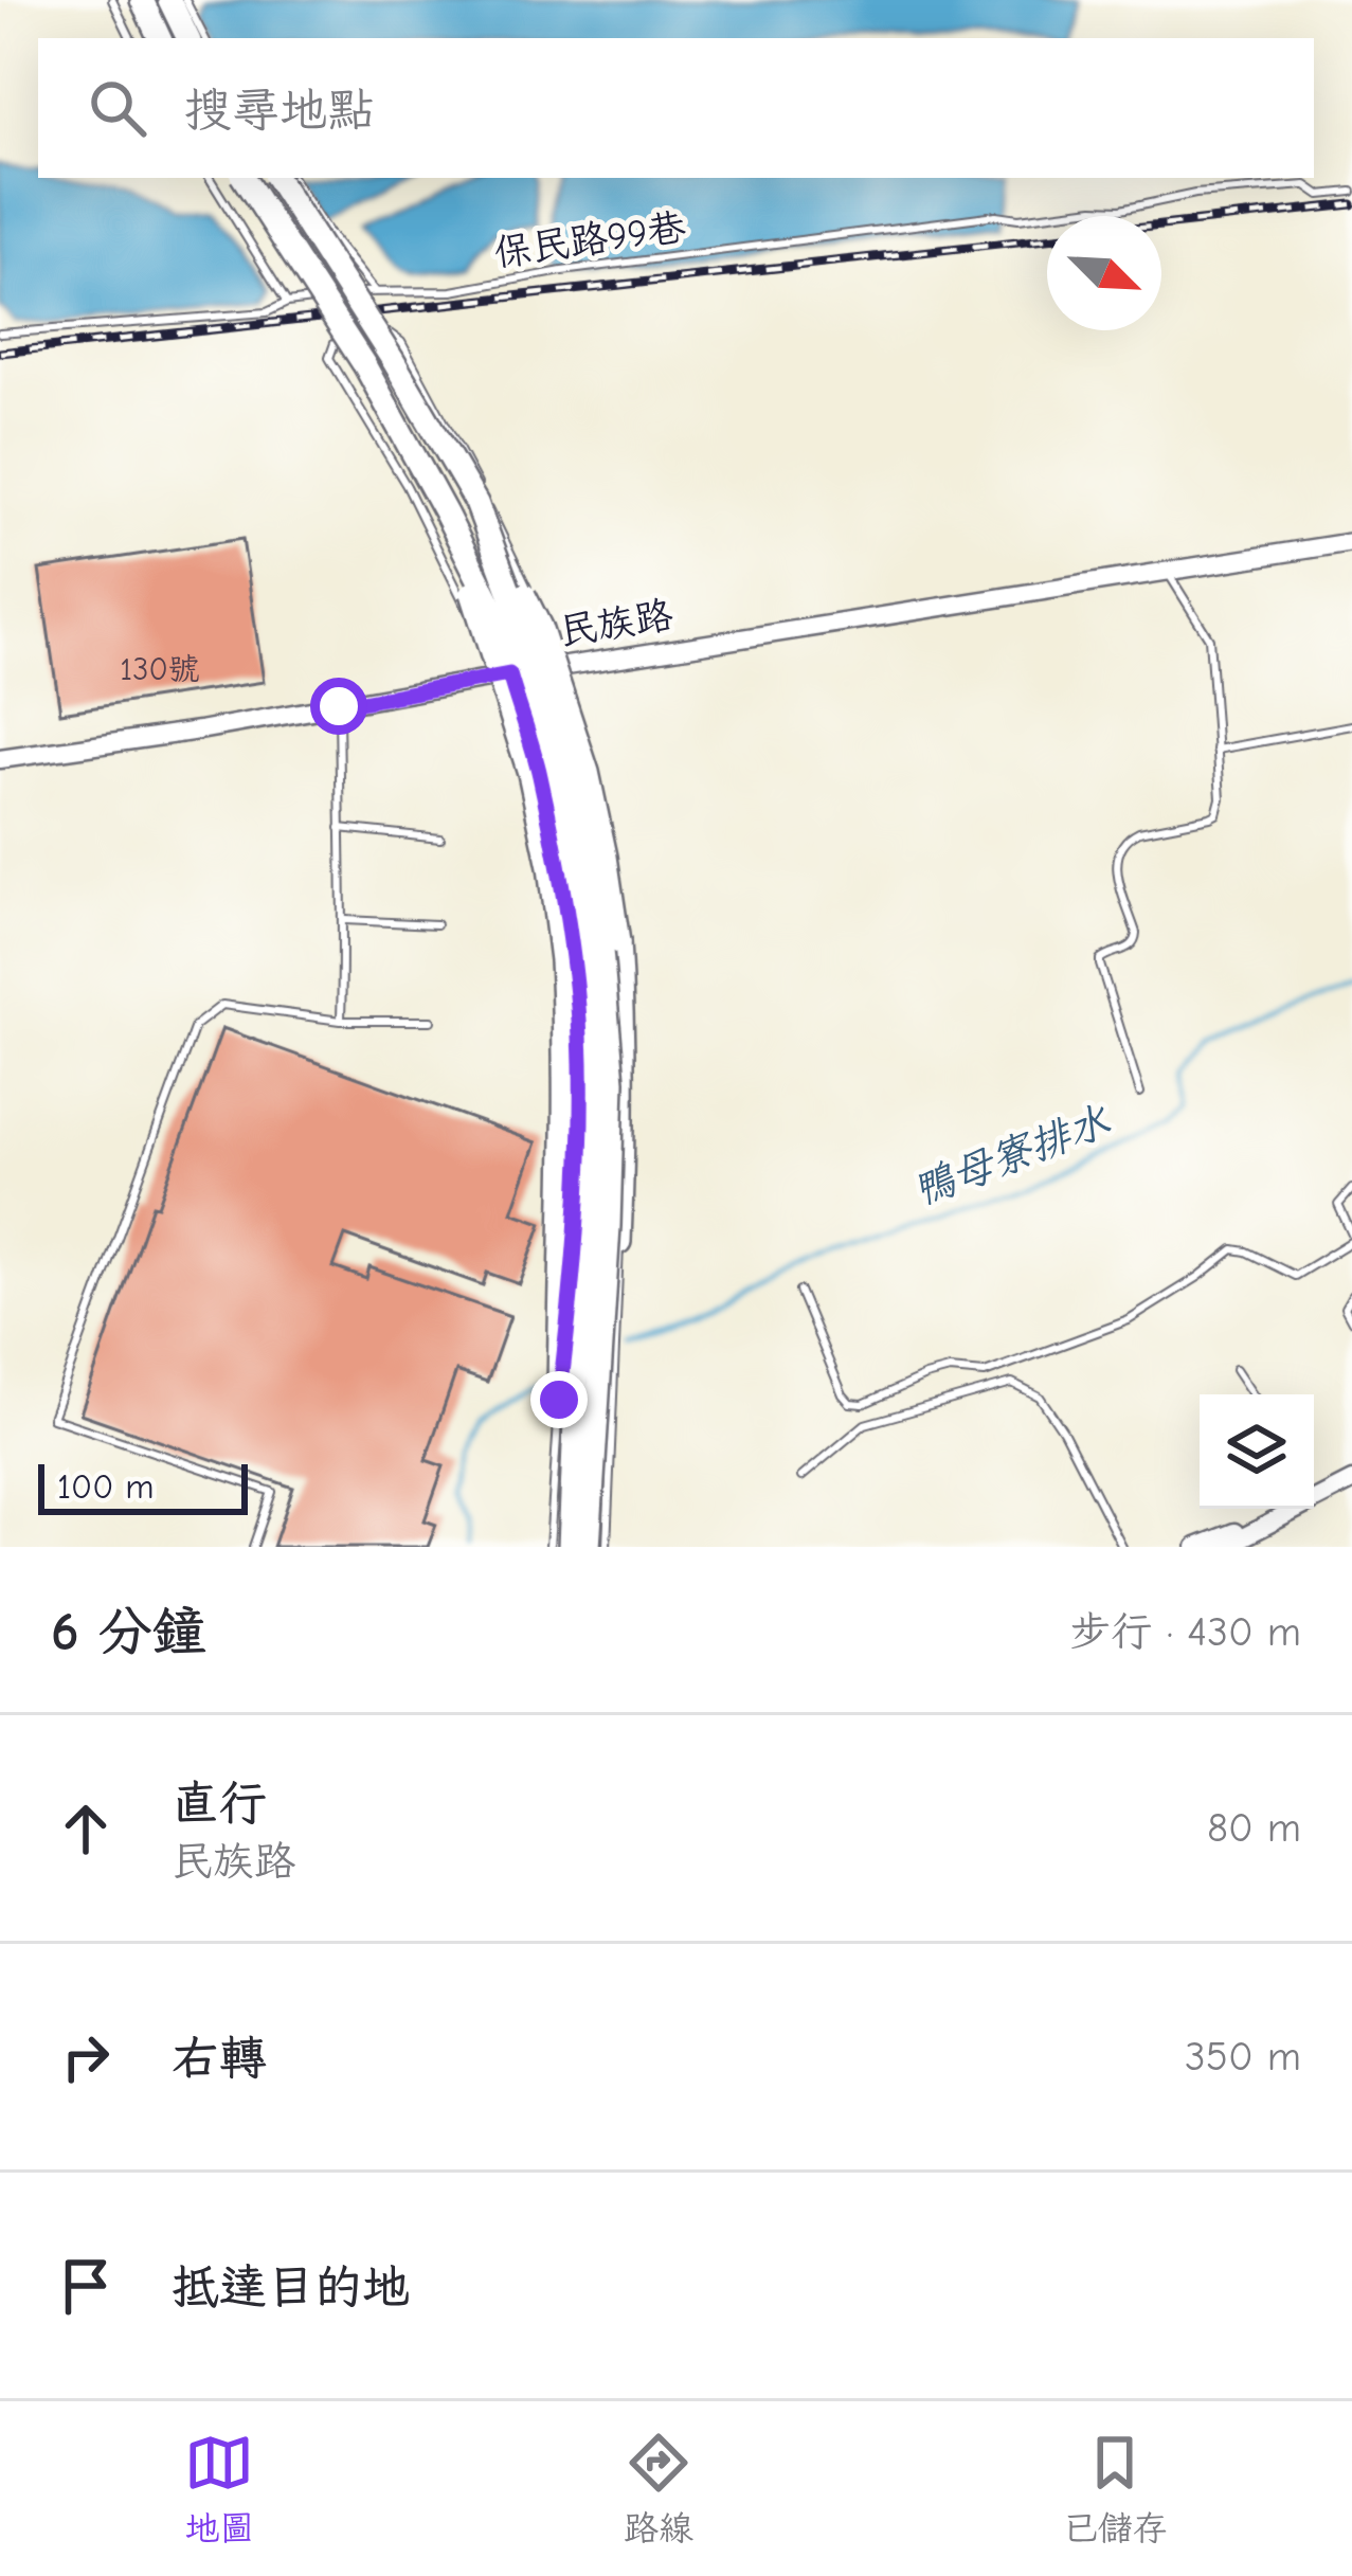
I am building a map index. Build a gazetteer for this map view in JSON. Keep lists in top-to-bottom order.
{
  "streets": {
    "street": ["民族路"],
    "lane": ["保民路99巷"]
  },
  "water": ["鴨母寮排水"],
  "house_numbers": ["130號"],
  "scale_bar": "100 m",
  "north": "bottom right",
  "page": {
    "search": "搜尋地點",
    "scale": "100 m",
    "heading": ["6 分鐘", "步行 · 430 m"],
    "list": [
      ["直行", "民族路", "80 m"],
      ["右轉", "350 m"],
      "抵達目的地"
    ],
    "nav": ["地圖", "路線", "已儲存"]
  }
}
